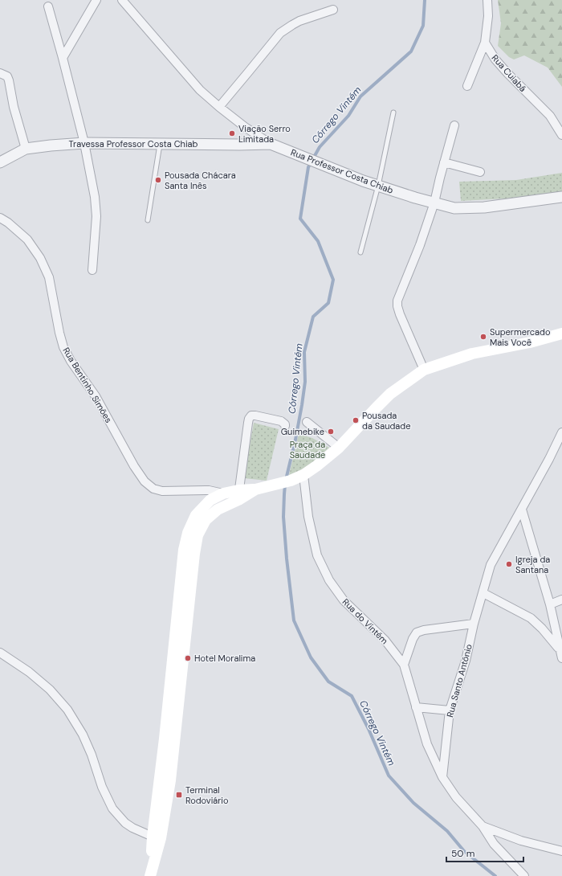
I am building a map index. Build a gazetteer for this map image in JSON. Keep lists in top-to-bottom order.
{
  "streets": {
    "street": [
      "Rua Cuiabá",
      "Travessa Professor Costa Chiab",
      "Rua Professor Costa Chiab",
      "Rua Bentinho Simões",
      "Rua do Vintém",
      "Rua Santo Antônio"
    ]
  },
  "crossings": [
    ["Travessa Professor Costa Chiab", "Rua Professor Costa Chiab"],
    ["Rua do Vintém", "Rua Santo Antônio"]
  ],
  "water": ["Córrego Vintém"],
  "parks": ["Praça da Saudade"],
  "places": {
    "other": [
      "Viação Serro Limitada",
      "Pousada Chácara Santa Inês",
      "Supermercado Mais Você",
      "Pousada da Saudade",
      "Guimebike",
      "Igreja da Santana",
      "Hotel Moralima"
    ],
    "transit": ["Terminal Rodoviário"]
  },
  "scale_bar": "50 m"
}
